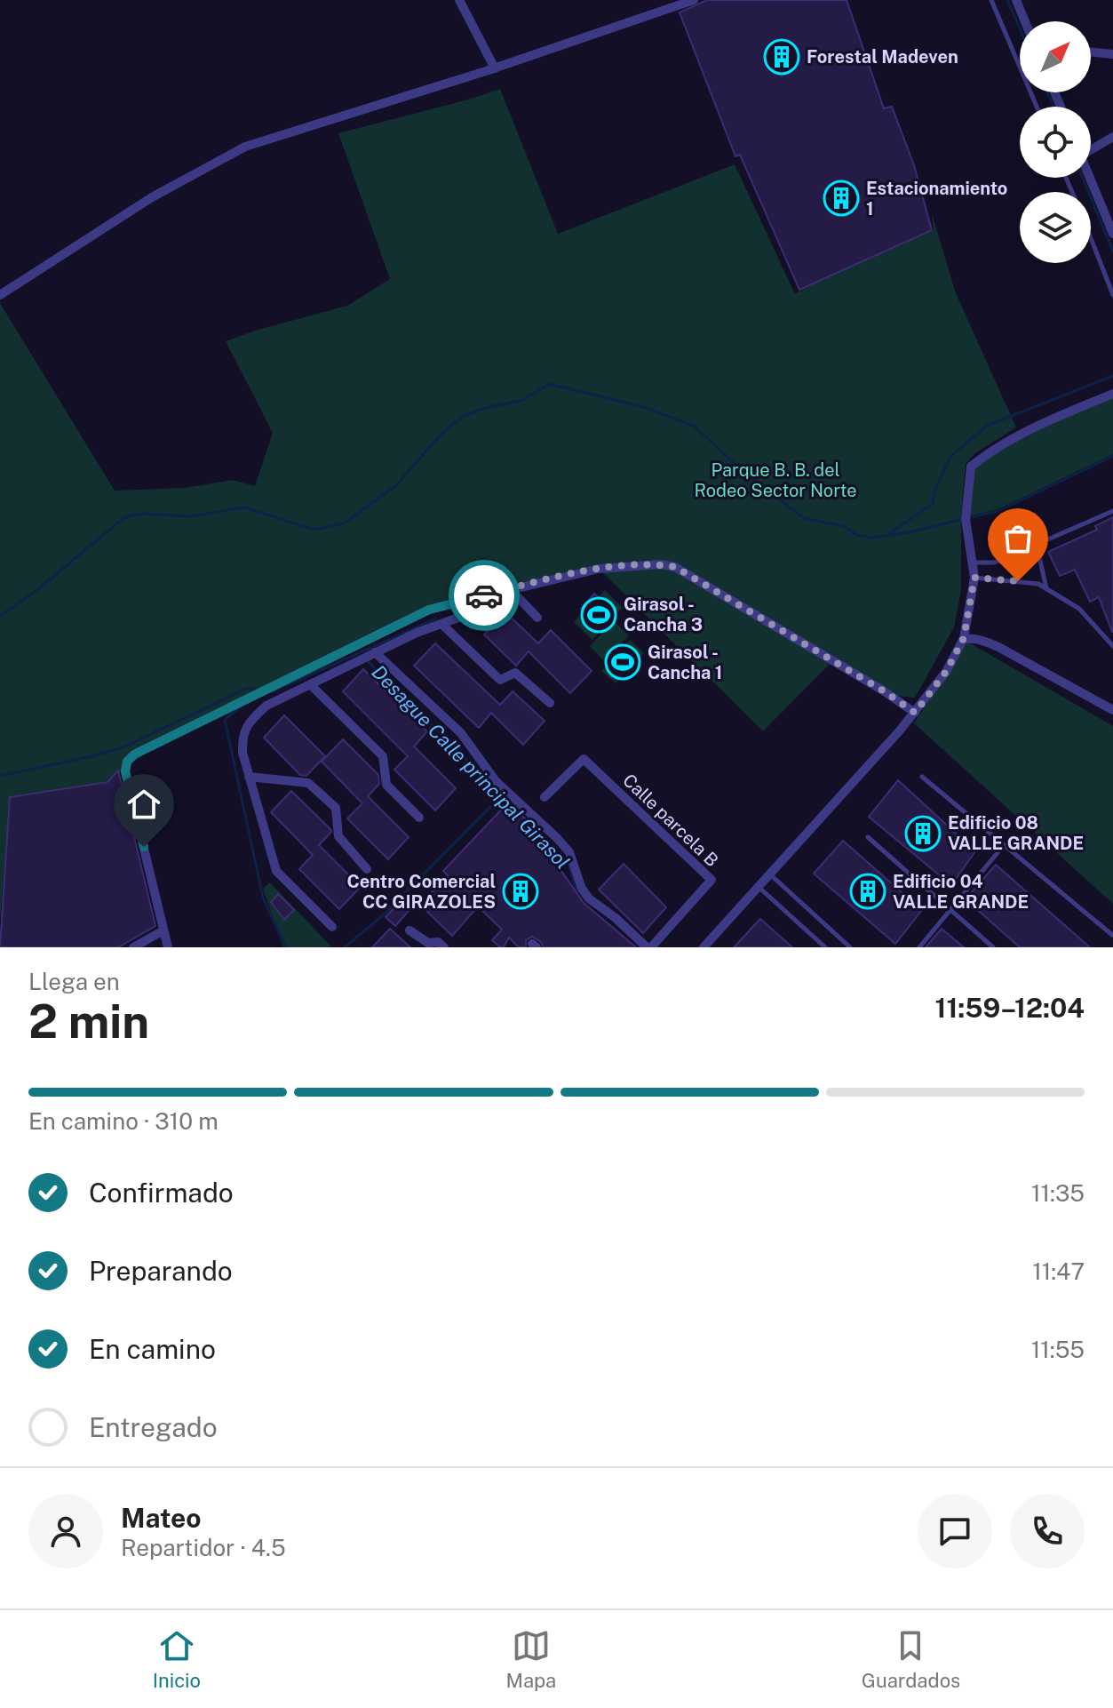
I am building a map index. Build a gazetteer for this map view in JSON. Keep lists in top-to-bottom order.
{
  "streets": {
    "street": ["Calle parcela B"]
  },
  "water": ["Desague Calle principal Girasol"],
  "parks": ["Parque B. B. del Rodeo Sector Norte"],
  "places": {
    "building": [
      "Forestal Madeven",
      "Estacionamiento 1",
      "Edificio 08 VALLE GRANDE",
      "Centro Comercial CC GIRAZOLES",
      "Edificio 04 VALLE GRANDE"
    ],
    "sports": ["Girasol - Cancha 3", "Girasol - Cancha 1"]
  },
  "north": "top right",
  "page": {
    "heading": ["2 min", "Llega en", "11:59–12:04"],
    "panel": ["Mateo", "Repartidor · 4.5"],
    "bar": "En camino · 310 m",
    "list": [
      ["Confirmado", "11:35"],
      ["Preparando", "11:47"],
      ["En camino", "11:55"],
      "Entregado"
    ],
    "tabs": ["Inicio", "Mapa", "Guardados"]
  }
}
